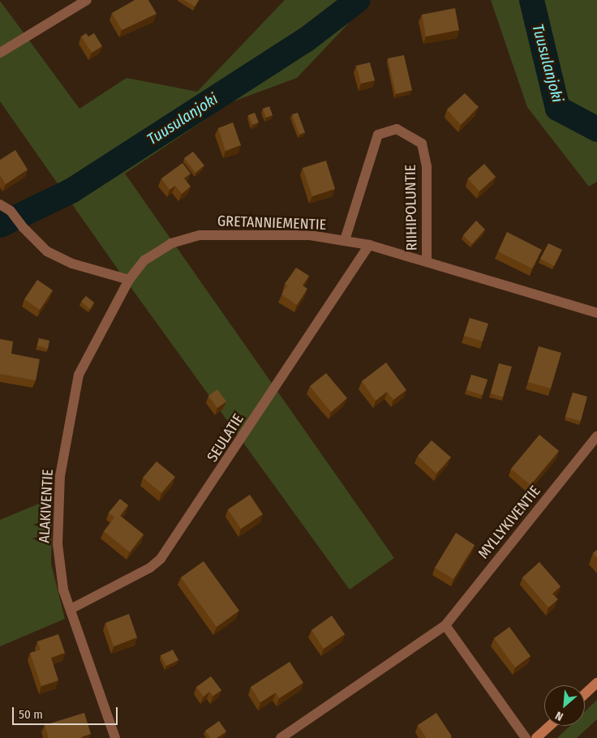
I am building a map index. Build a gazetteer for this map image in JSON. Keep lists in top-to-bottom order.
{
  "streets": {
    "street": [
      "RIIHIPOLUNTIE",
      "GRETANNIEMENTIE",
      "SEULATIE",
      "ALAKIVENTIE",
      "MYLLYKIVENTIE"
    ]
  },
  "crossings": [
    ["RIIHIPOLUNTIE", "GRETANNIEMENTIE"],
    ["GRETANNIEMENTIE", "SEULATIE"],
    ["GRETANNIEMENTIE", "ALAKIVENTIE"],
    ["SEULATIE", "ALAKIVENTIE"]
  ],
  "water": ["Tuusulanjoki"],
  "scale_bar": "50 m",
  "north": "bottom left"
}
